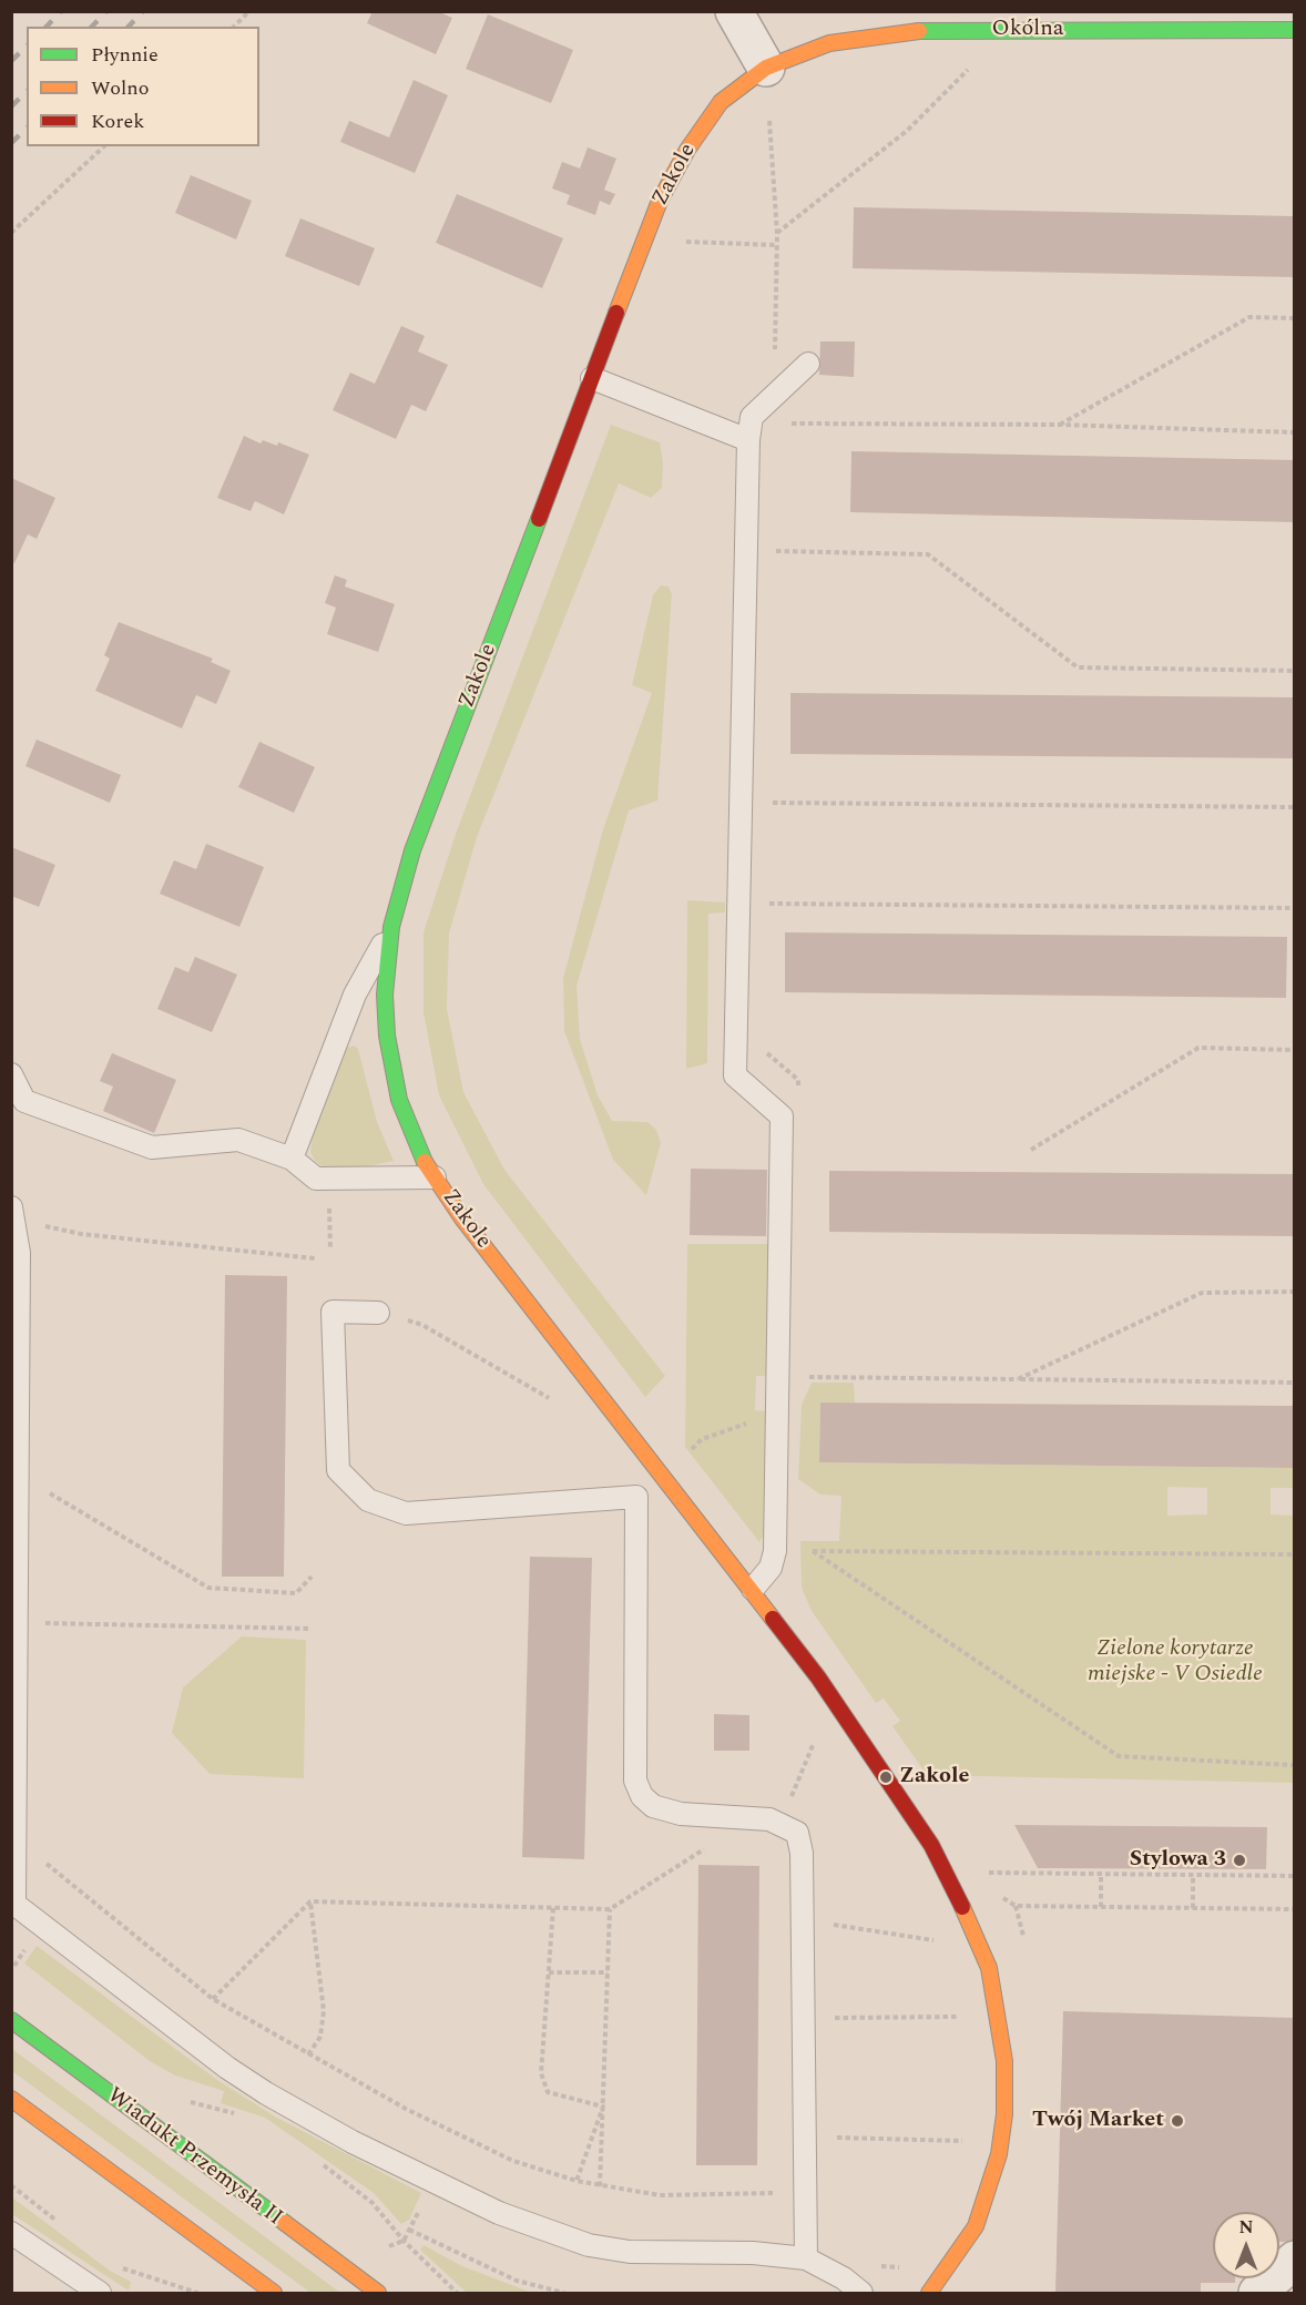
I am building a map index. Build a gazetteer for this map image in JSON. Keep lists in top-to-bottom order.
{
  "streets": {
    "street": ["Okólna", "Zakole", "Wiadukt Przemysła II"]
  },
  "crossings": [
    ["Okólna", "Zakole"]
  ],
  "parks": ["Zielone korytarze miejske - V Osiedle"],
  "places": ["Zakole", "Stylowa 3", "Twój Market"],
  "legend": ["Płynnie", "Wolno", "Korek"],
  "north": "top"
}
